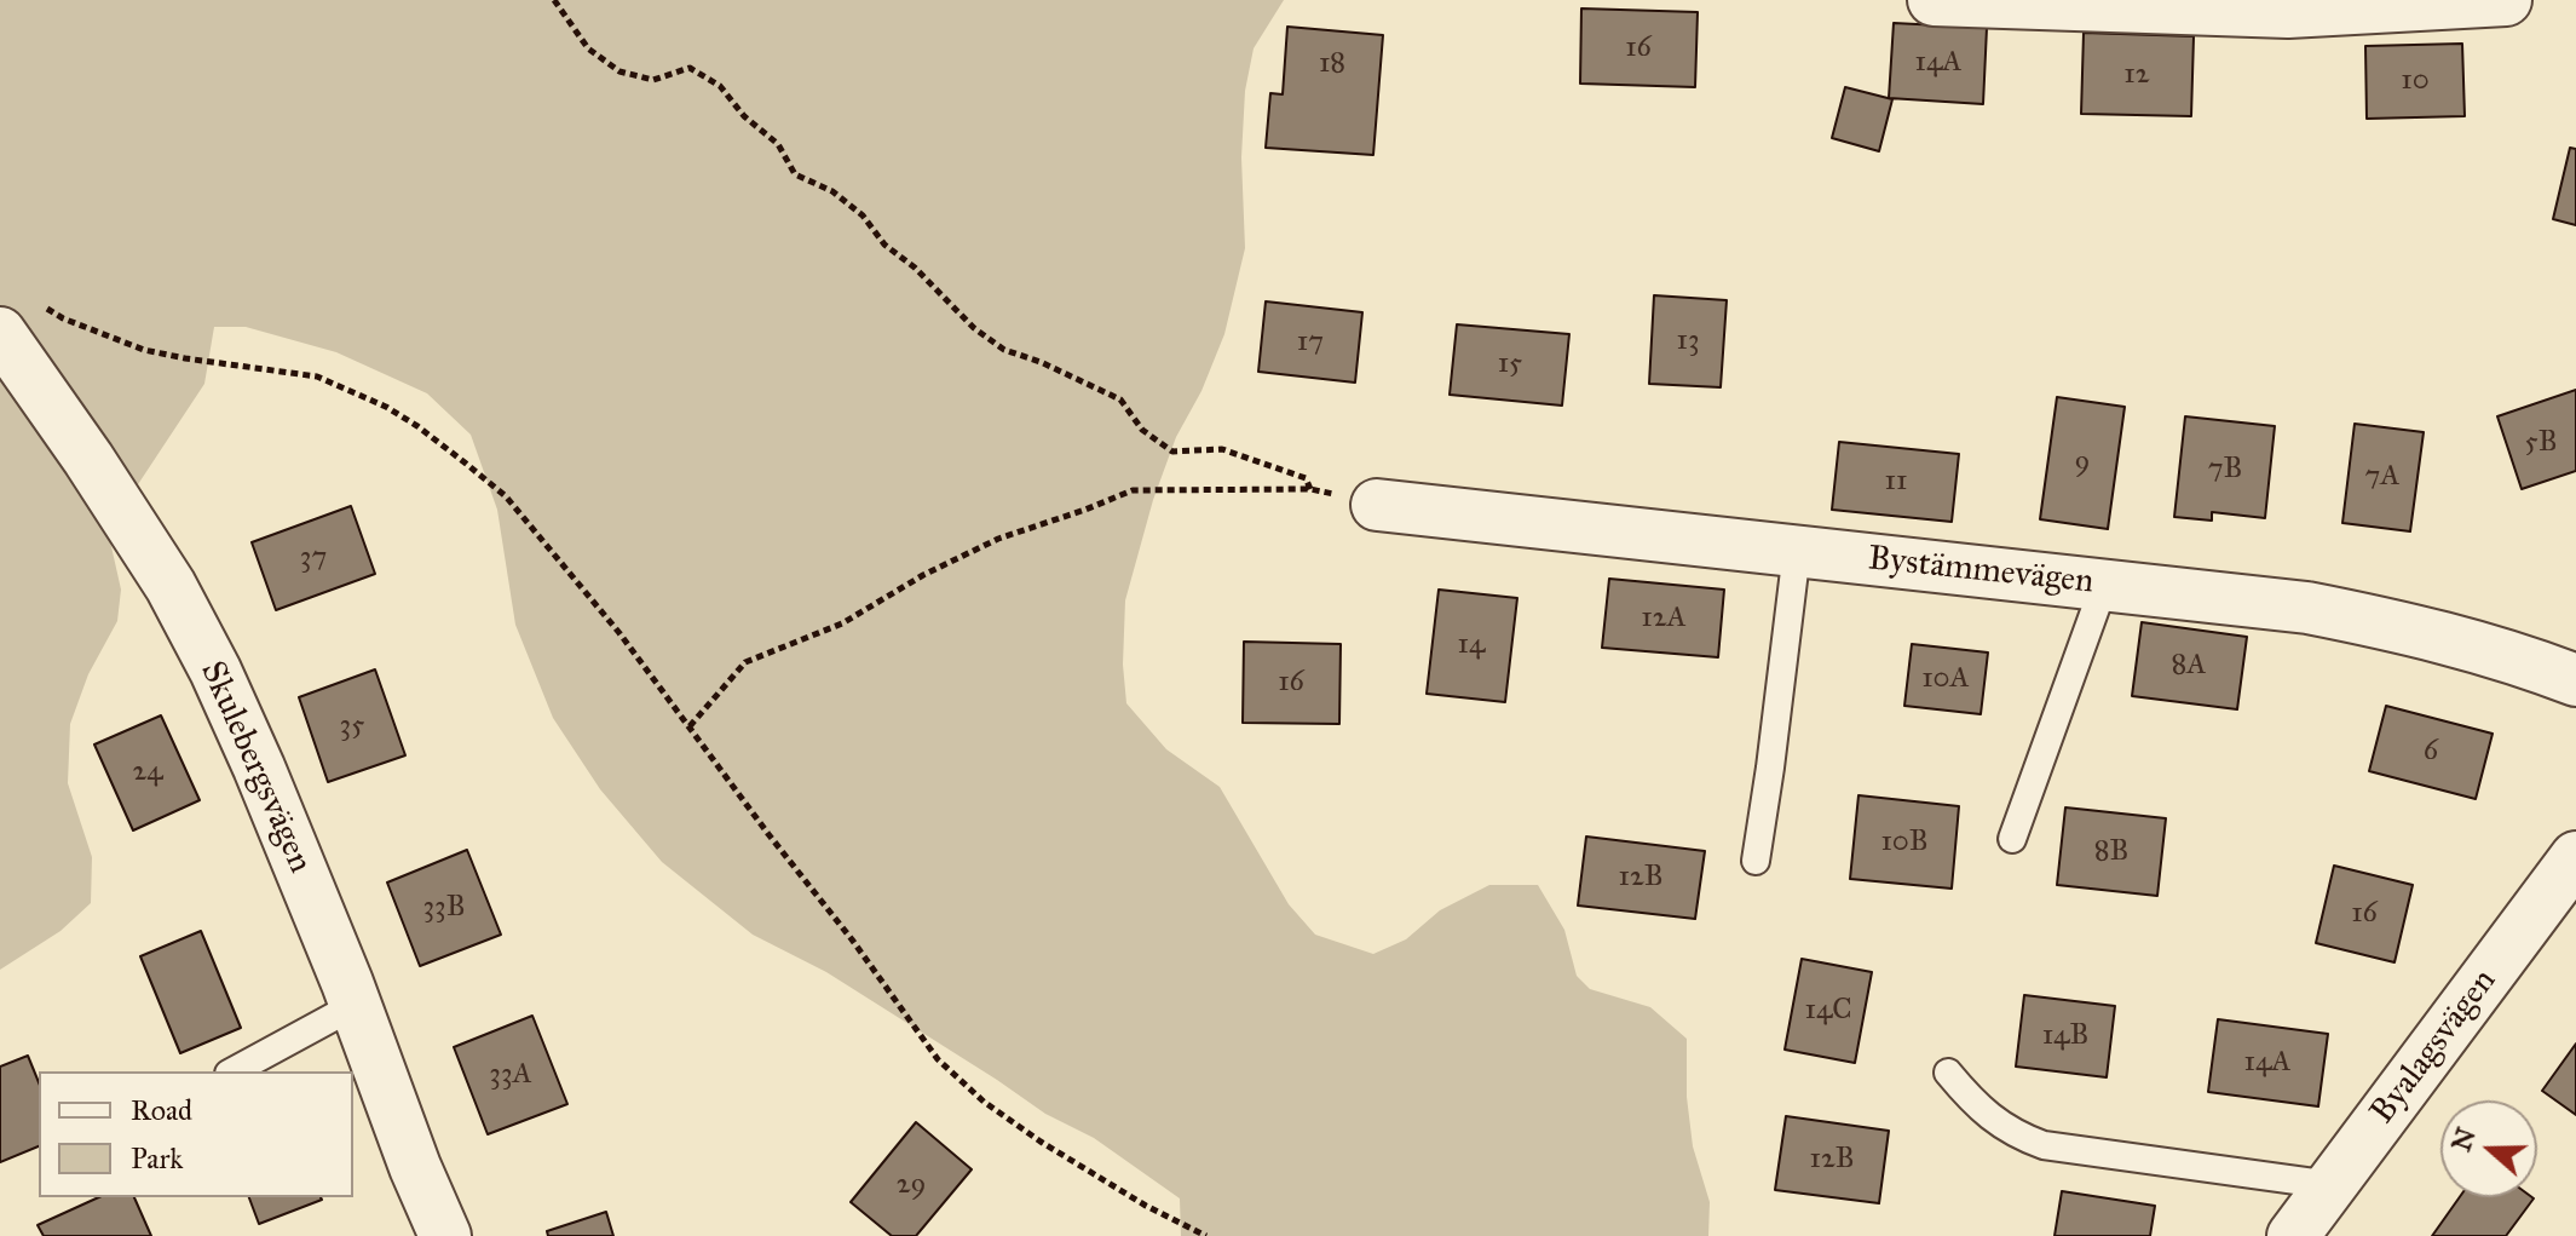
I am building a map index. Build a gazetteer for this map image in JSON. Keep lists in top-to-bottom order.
{
  "streets": {
    "street": ["Bystämmevägen", "Skulebergsvägen", "Byalagsvägen"]
  },
  "house_numbers": [
    "16",
    "14A",
    "18",
    "12",
    "10",
    "13",
    "17",
    "15",
    "5B",
    "9",
    "7B",
    "7A",
    "11",
    "37",
    "12A",
    "14",
    "8A",
    "10A",
    "16",
    "35",
    "6",
    "24",
    "10B",
    "8B",
    "12B",
    "33B",
    "16",
    "14C",
    "14B",
    "14A",
    "33A",
    "12B",
    "29"
  ],
  "legend": ["Road", "Park"],
  "north": "left"
}
